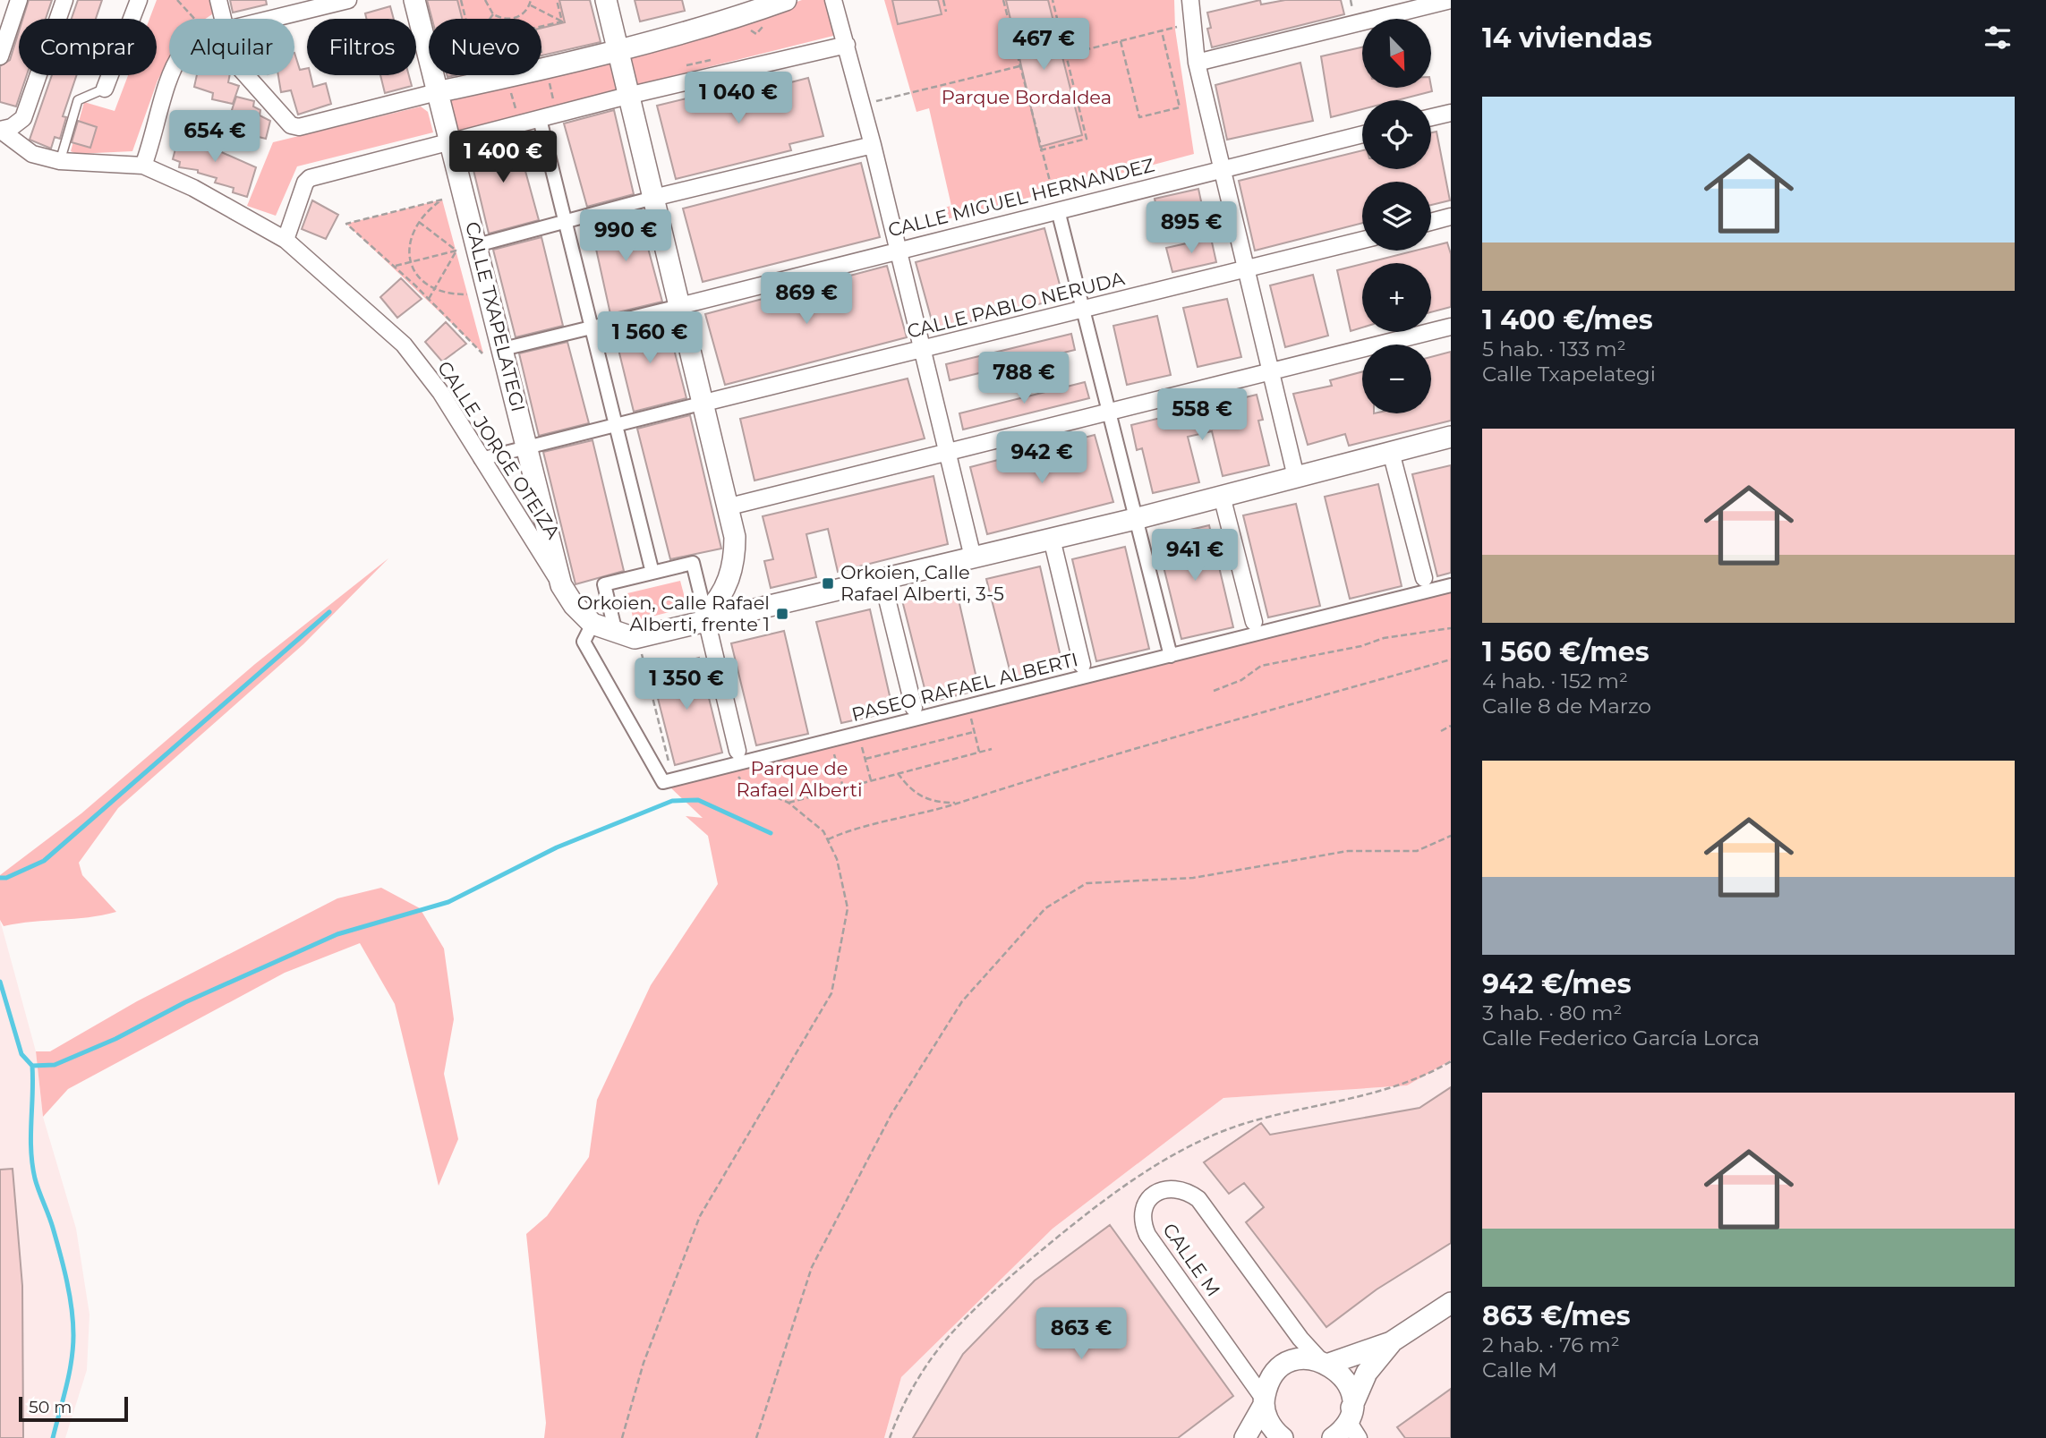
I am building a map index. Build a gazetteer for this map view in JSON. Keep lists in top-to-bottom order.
{
  "streets": {
    "street": [
      "CALLE MIGUEL HERNANDEZ",
      "CALLE PABLO NERUDA",
      "CALLE TXAPELATEGI",
      "CALLE JORGE OTEIZA",
      "PASEO RAFAEL ALBERTI",
      "CALLE M"
    ]
  },
  "crossings": [
    ["CALLE TXAPELATEGI", "CALLE JORGE OTEIZA"]
  ],
  "parks": ["Parque Bordaldea", "Parque de Rafael Alberti"],
  "places": {
    "transit": ["Orkoien, Calle Rafael Alberti, 3-5", "Orkoien, Calle Rafael Alberti, frente 1"]
  },
  "scale_bar": "50 m",
  "north": "bottom right",
  "page": {
    "heading": "14 viviendas",
    "price": [
      "467 €",
      "1 040 €",
      "654 €",
      "1 400 €",
      "895 €",
      "990 €",
      "869 €",
      "1 560 €",
      "788 €",
      "558 €",
      "942 €",
      "941 €",
      "1 350 €",
      "863 €"
    ],
    "map_buttons": ["+", "−"],
    "chip": [
      "Comprar",
      "Alquilar",
      "Filtros",
      "Nuevo"
    ],
    "list": [
      {
        "name": "1 400 €/mes",
        "note": "5 hab. · 133 m² · Calle Txapelategi"
      },
      {
        "name": "1 560 €/mes",
        "note": "4 hab. · 152 m² · Calle 8 de Marzo"
      },
      {
        "name": "942 €/mes",
        "note": "3 hab. · 80 m² · Calle Federico García Lorca"
      },
      {
        "name": "863 €/mes",
        "note": "2 hab. · 76 m² · Calle M"
      }
    ],
    "scale": "50 m"
  }
}
